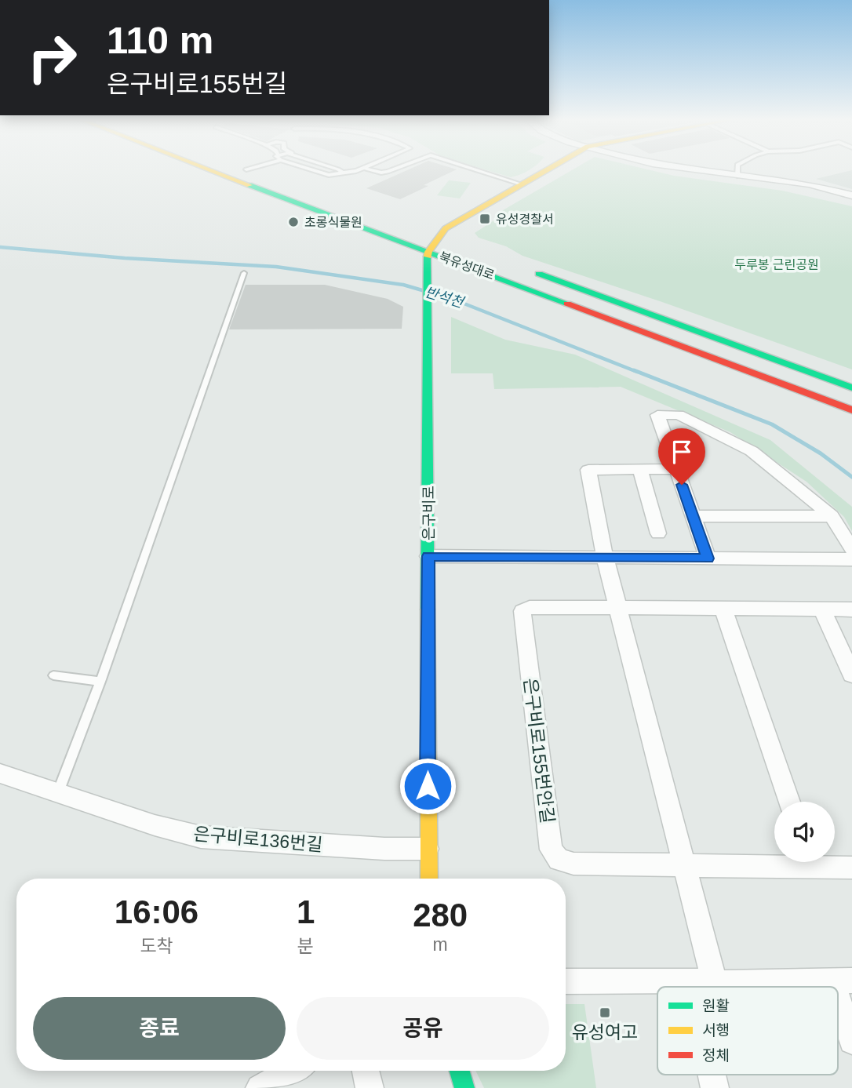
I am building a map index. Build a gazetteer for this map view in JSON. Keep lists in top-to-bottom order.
{
  "streets": {
    "main road": ["북유성대로", "은구비로"],
    "street": ["은구비로155번안길", "은구비로136번길"]
  },
  "crossings": [
    ["북유성대로", "은구비로"],
    ["은구비로", "은구비로136번길"]
  ],
  "water": ["반석천"],
  "parks": ["두루봉 근린공원"],
  "places": {
    "transit": ["유성경찰서", "유성여고"],
    "other": ["초롱식물원"]
  },
  "legend": ["원활", "서행", "정체"],
  "page": {
    "turn": ["110 m", "은구비로155번길"],
    "eta": [
      "16:06",
      "도착",
      "1",
      "분",
      "280",
      "m"
    ],
    "buttons": ["종료", "공유"]
  }
}
